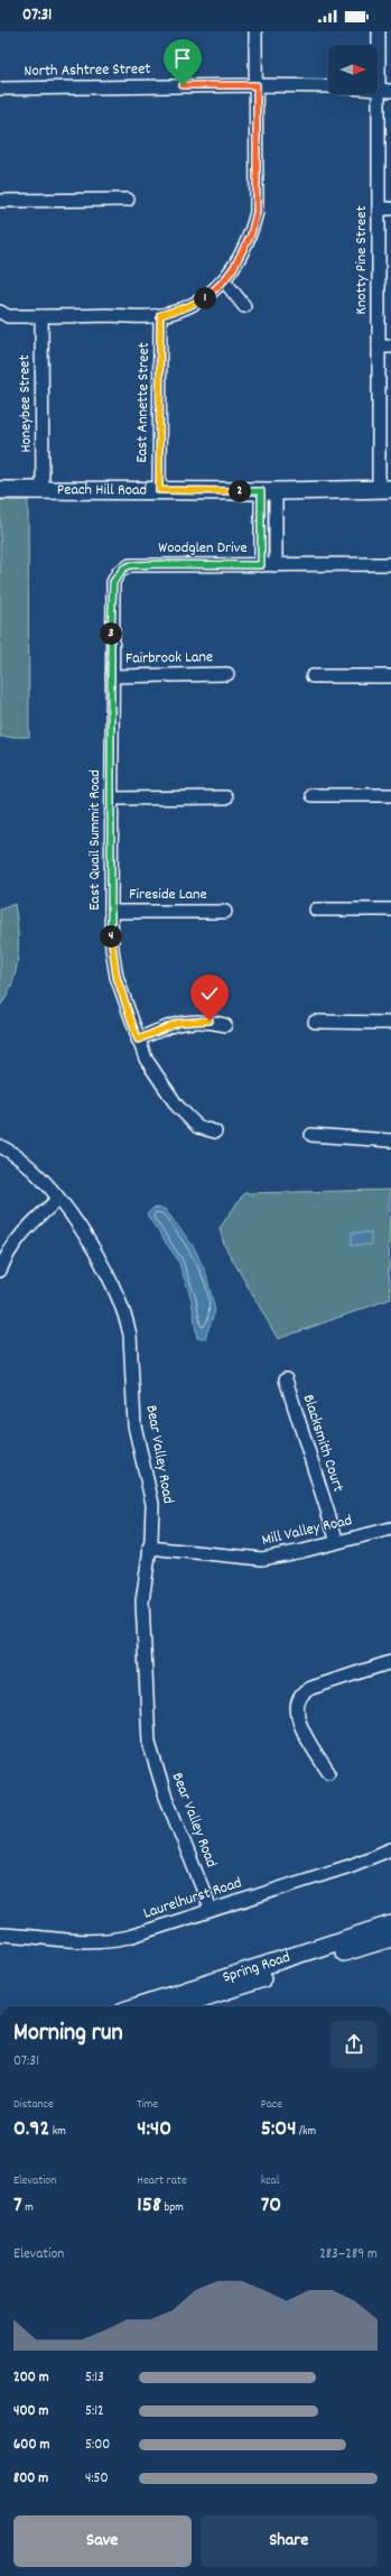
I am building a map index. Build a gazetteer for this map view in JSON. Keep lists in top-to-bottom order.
{
  "streets": {
    "main road": ["Peach Hill Road", "Spring Road"],
    "street": [
      "North Ashtree Street",
      "Knotty Pine Street",
      "East Annette Street",
      "Honeybee Street",
      "Woodglen Drive",
      "Fairbrook Lane",
      "East Quail Summit Road",
      "Fireside Lane",
      "Blacksmith Court",
      "Bear Valley Road",
      "Mill Valley Road",
      "Laurelhurst Road"
    ]
  },
  "crossings": [
    ["Knotty Pine Street", "Peach Hill Road"],
    ["East Annette Street", "Peach Hill Road"],
    ["Honeybee Street", "Peach Hill Road"],
    ["Woodglen Drive", "East Quail Summit Road"],
    ["Fairbrook Lane", "East Quail Summit Road"],
    ["East Quail Summit Road", "Fireside Lane"],
    ["Blacksmith Court", "Mill Valley Road"],
    ["Bear Valley Road", "Mill Valley Road"],
    ["Bear Valley Road", "Laurelhurst Road"]
  ],
  "north": "right",
  "page": {
    "status": "07:31",
    "pins": [
      "1",
      "2",
      "3",
      "4"
    ],
    "heading": ["Morning run", "07:31"],
    "stats": [
      ["Distance", "0.92 km"],
      ["Time", "4:40"],
      ["Pace", "5:04 /km"],
      ["Elevation", "7 m"],
      ["Heart rate", "158 bpm"],
      ["kcal", "70"]
    ],
    "chart": ["Elevation", "283–289 m"],
    "list": [
      {
        "name": "200 m",
        "note": "5:13"
      },
      {
        "name": "400 m",
        "note": "5:12"
      },
      {
        "name": "600 m",
        "note": "5:00"
      },
      {
        "name": "800 m",
        "note": "4:50"
      }
    ],
    "buttons": ["Save", "Share"]
  }
}
